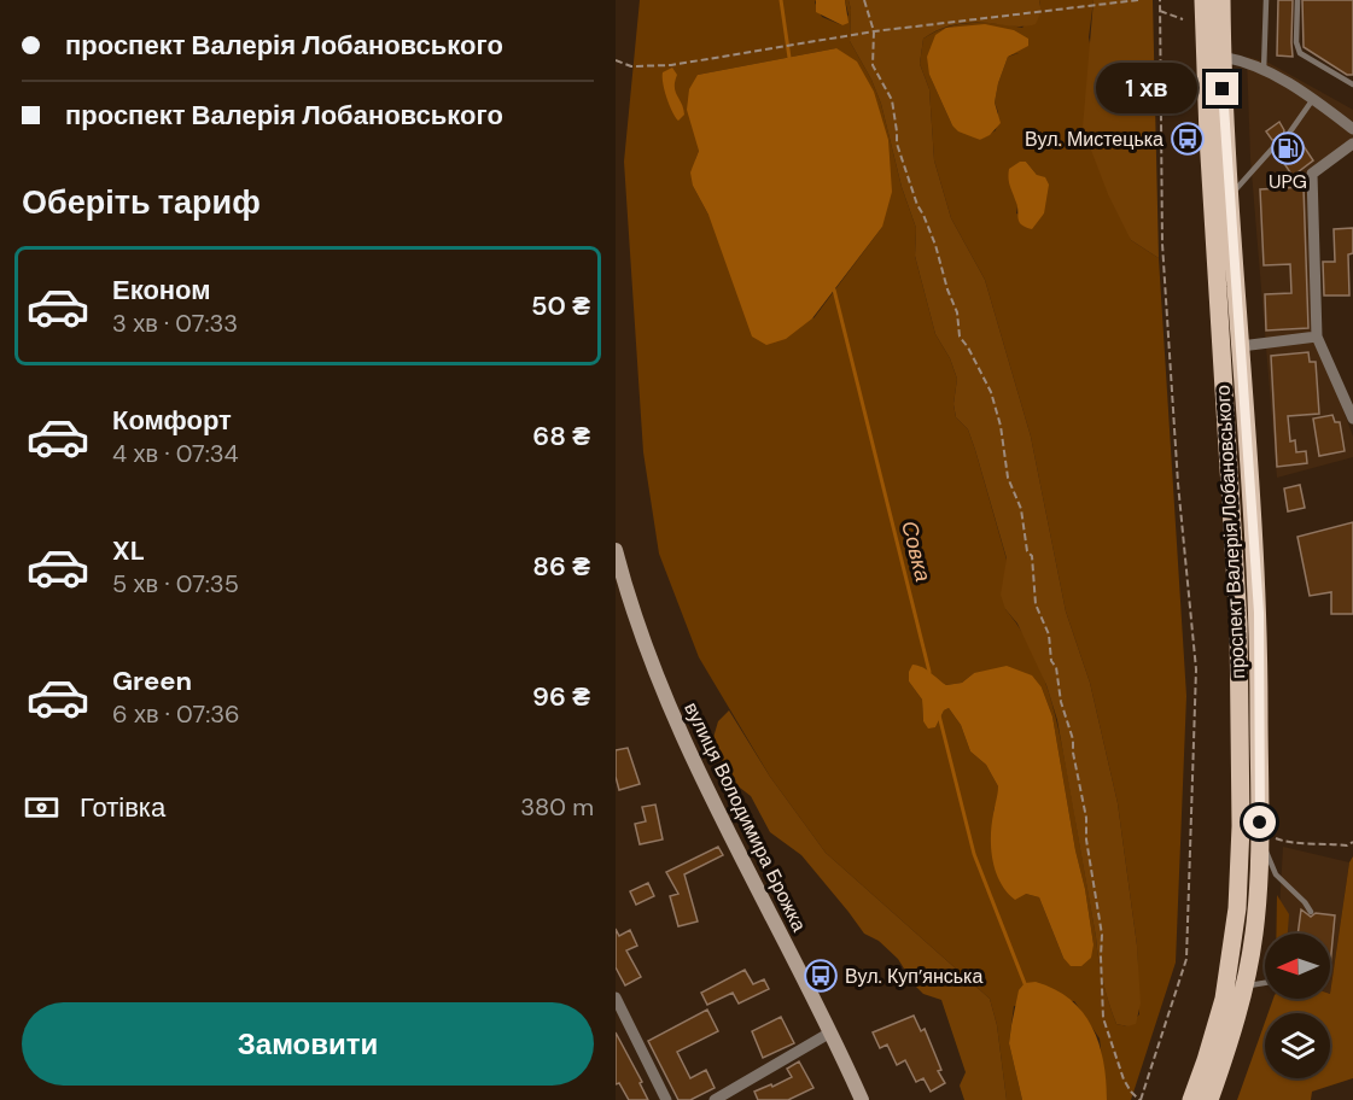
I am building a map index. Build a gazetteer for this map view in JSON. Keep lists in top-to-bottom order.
{
  "streets": {
    "main road": ["проспект Валерія Лобановського", "вулиця Володимира Брожка"]
  },
  "water": ["Совка"],
  "places": {
    "bus stop": ["Вул. Мистецька", "Вул. Куп’янська"],
    "fuel station": ["UPG"]
  },
  "north": "left",
  "page": {
    "banner": ["проспект Валерія Лобановського", "проспект Валерія Лобановського"],
    "bubble": "1 хв",
    "heading": "Оберіть тариф",
    "list": [
      {
        "name": "Економ",
        "note": "3 хв · 07:33",
        "value": "50 ₴"
      },
      {
        "name": "Комфорт",
        "note": "4 хв · 07:34",
        "value": "68 ₴"
      },
      {
        "name": "XL",
        "note": "5 хв · 07:35",
        "value": "86 ₴"
      },
      {
        "name": "Green",
        "note": "6 хв · 07:36",
        "value": "96 ₴"
      }
    ],
    "pay": ["Готівка", "380 m"],
    "buttons": "Замовити"
  }
}
